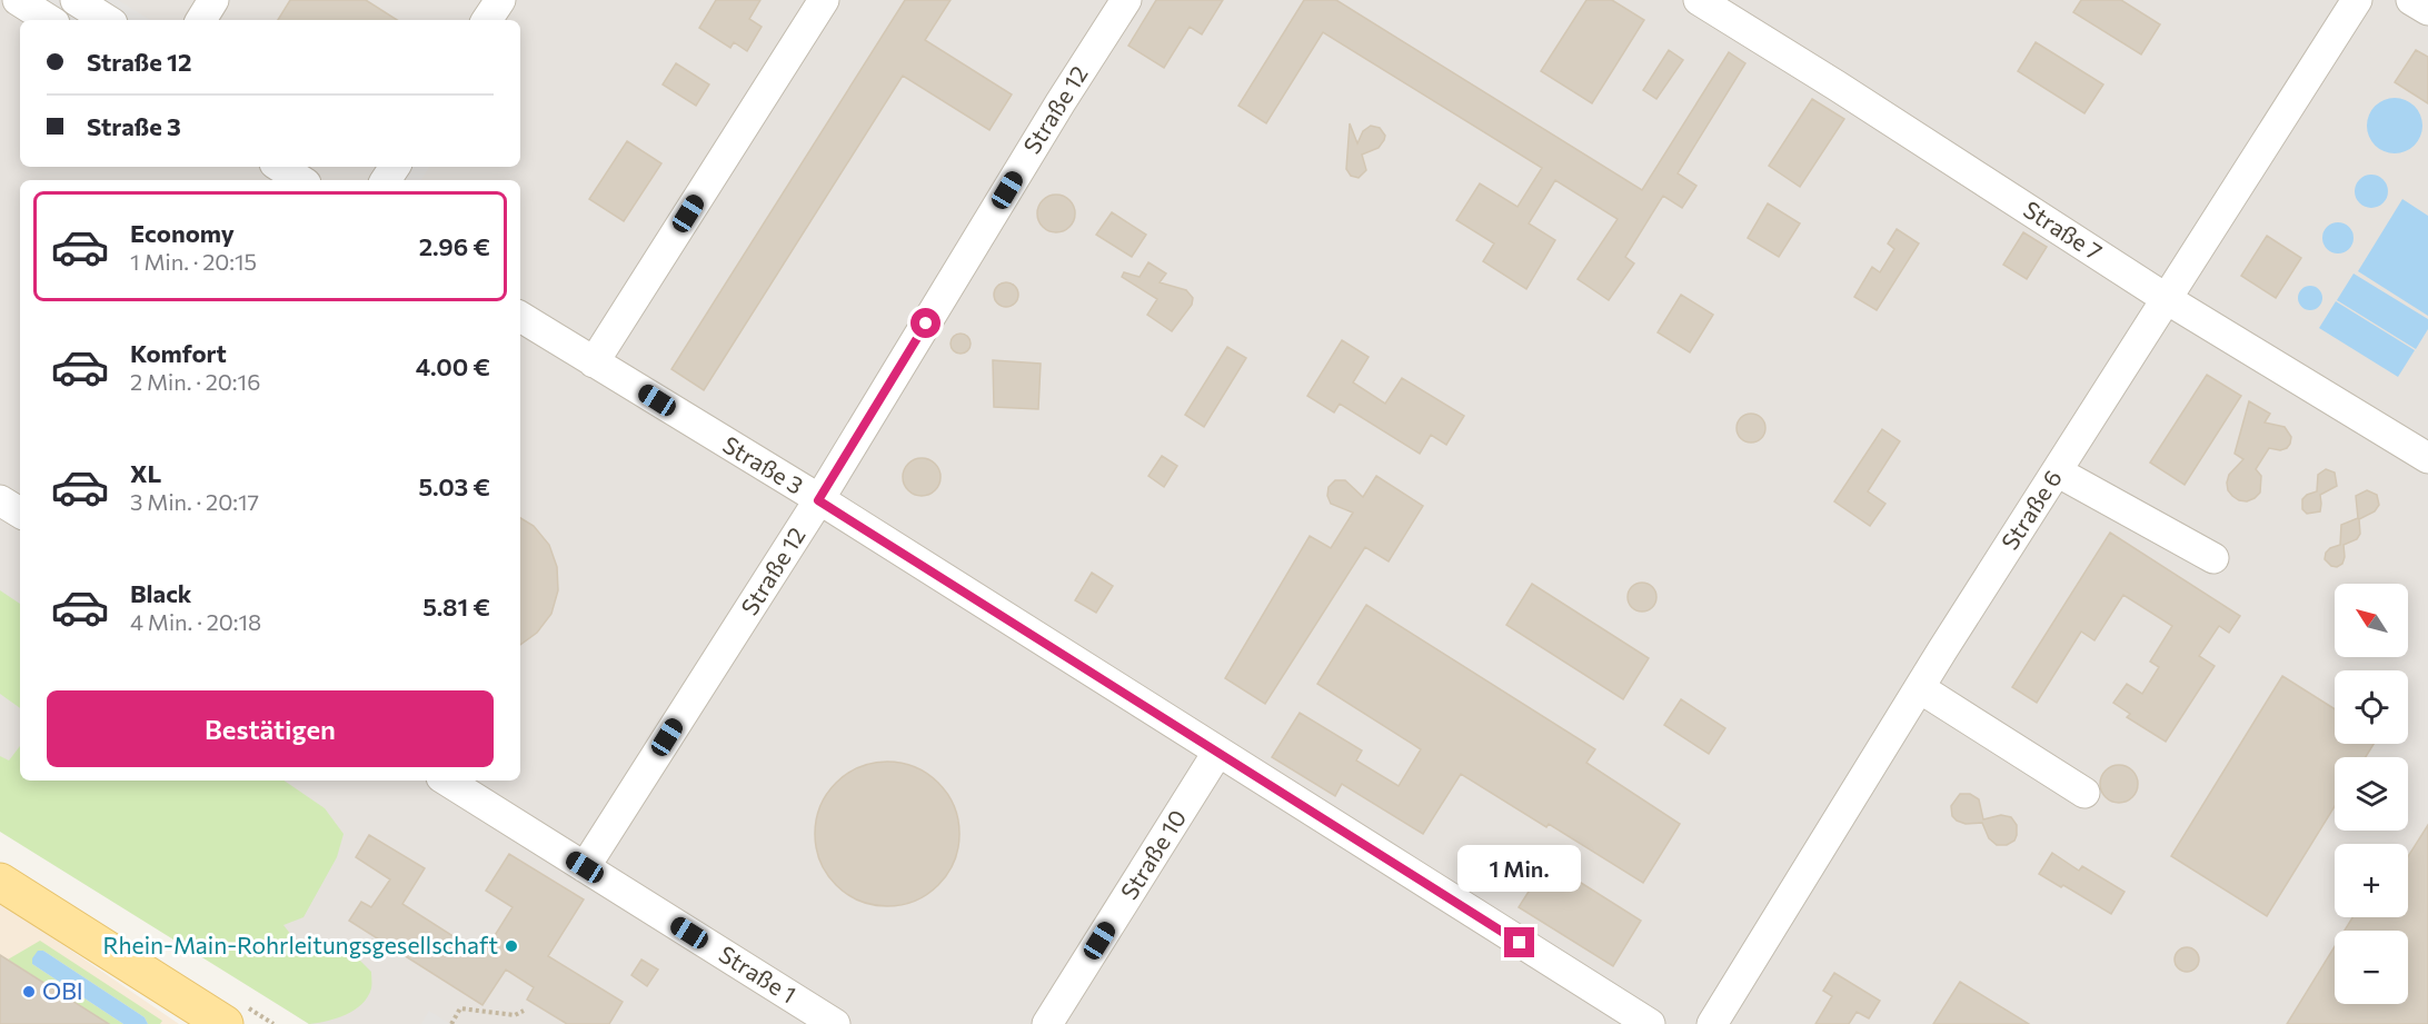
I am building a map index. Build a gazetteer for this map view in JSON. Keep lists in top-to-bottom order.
{
  "streets": {
    "lane": [
      "Straße 12",
      "Straße 7",
      "Straße 3",
      "Straße 6",
      "Straße 10",
      "Straße 1"
    ]
  },
  "crossings": [
    ["Straße 12", "Straße 3"],
    ["Straße 12", "Straße 1"],
    ["Straße 7", "Straße 6"],
    ["Straße 3", "Straße 10"]
  ],
  "places": ["Rhein-Main-Rohrleitungsgesellschaft", "OBI"],
  "north": "top left",
  "page": {
    "banner": ["Straße 12", "Straße 3"],
    "list": [
      {
        "name": "Economy",
        "note": "1 Min. · 20:15",
        "value": "2.96 €"
      },
      {
        "name": "Komfort",
        "note": "2 Min. · 20:16",
        "value": "4.00 €"
      },
      {
        "name": "XL",
        "note": "3 Min. · 20:17",
        "value": "5.03 €"
      },
      {
        "name": "Black",
        "note": "4 Min. · 20:18",
        "value": "5.81 €"
      }
    ],
    "map_buttons": ["+", "−"],
    "buttons": "Bestätigen",
    "bubble": "1 Min."
  }
}
